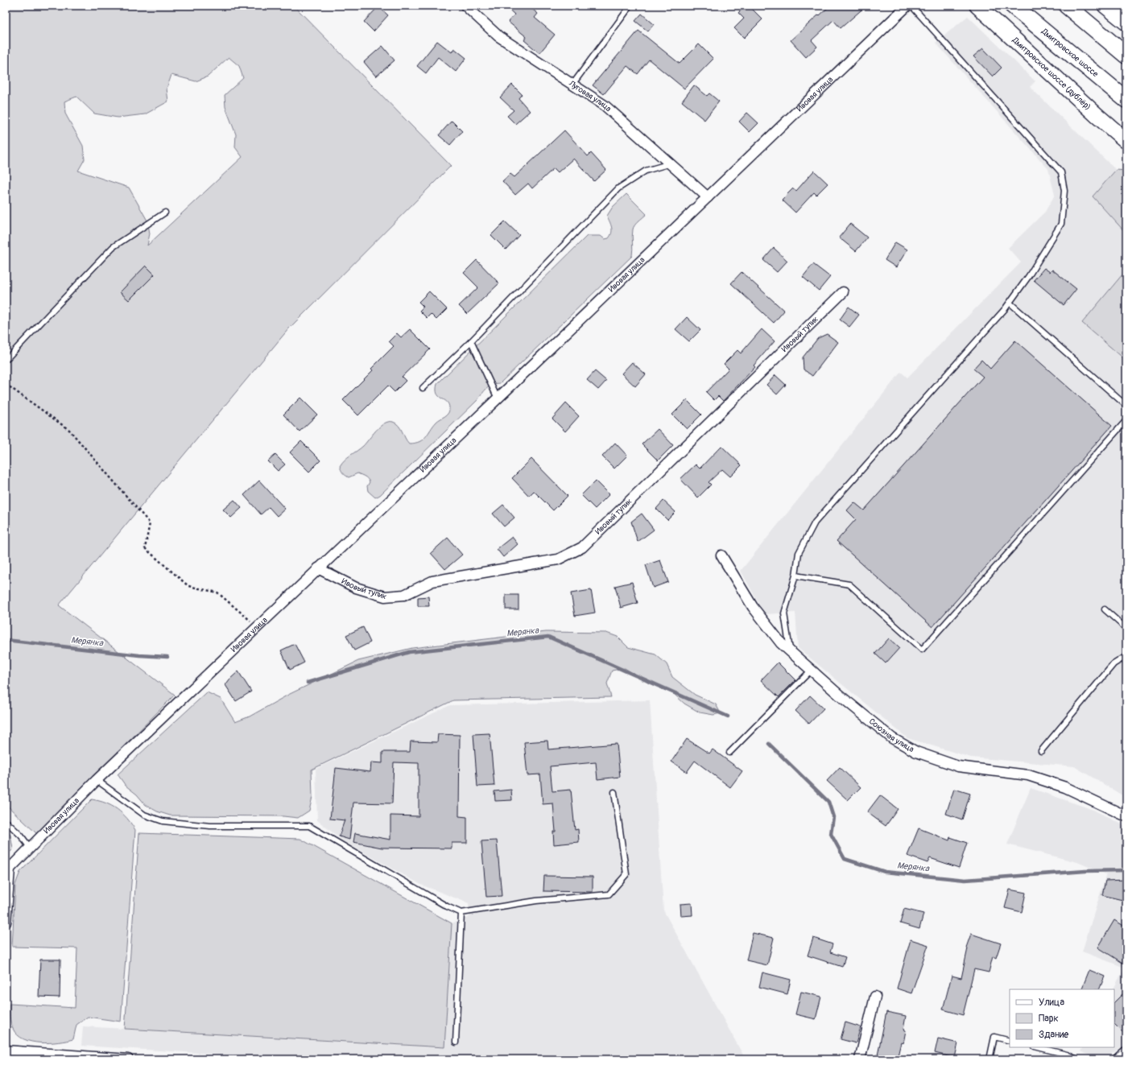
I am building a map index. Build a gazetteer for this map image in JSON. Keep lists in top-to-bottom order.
{
  "streets": {
    "highway": ["Дмитровское шоссе"],
    "main road": ["Дмитровское шоссе (дублёр)"],
    "street": [
      "Ивовая улица",
      "Луговая улица",
      "Ивовый тупик",
      "Союзная улица"
    ]
  },
  "crossings": [
    ["Ивовая улица", "Луговая улица"],
    ["Ивовая улица", "Ивовый тупик"]
  ],
  "water": ["Мерянка"],
  "legend": ["Улица", "Парк", "Здание"]
}
